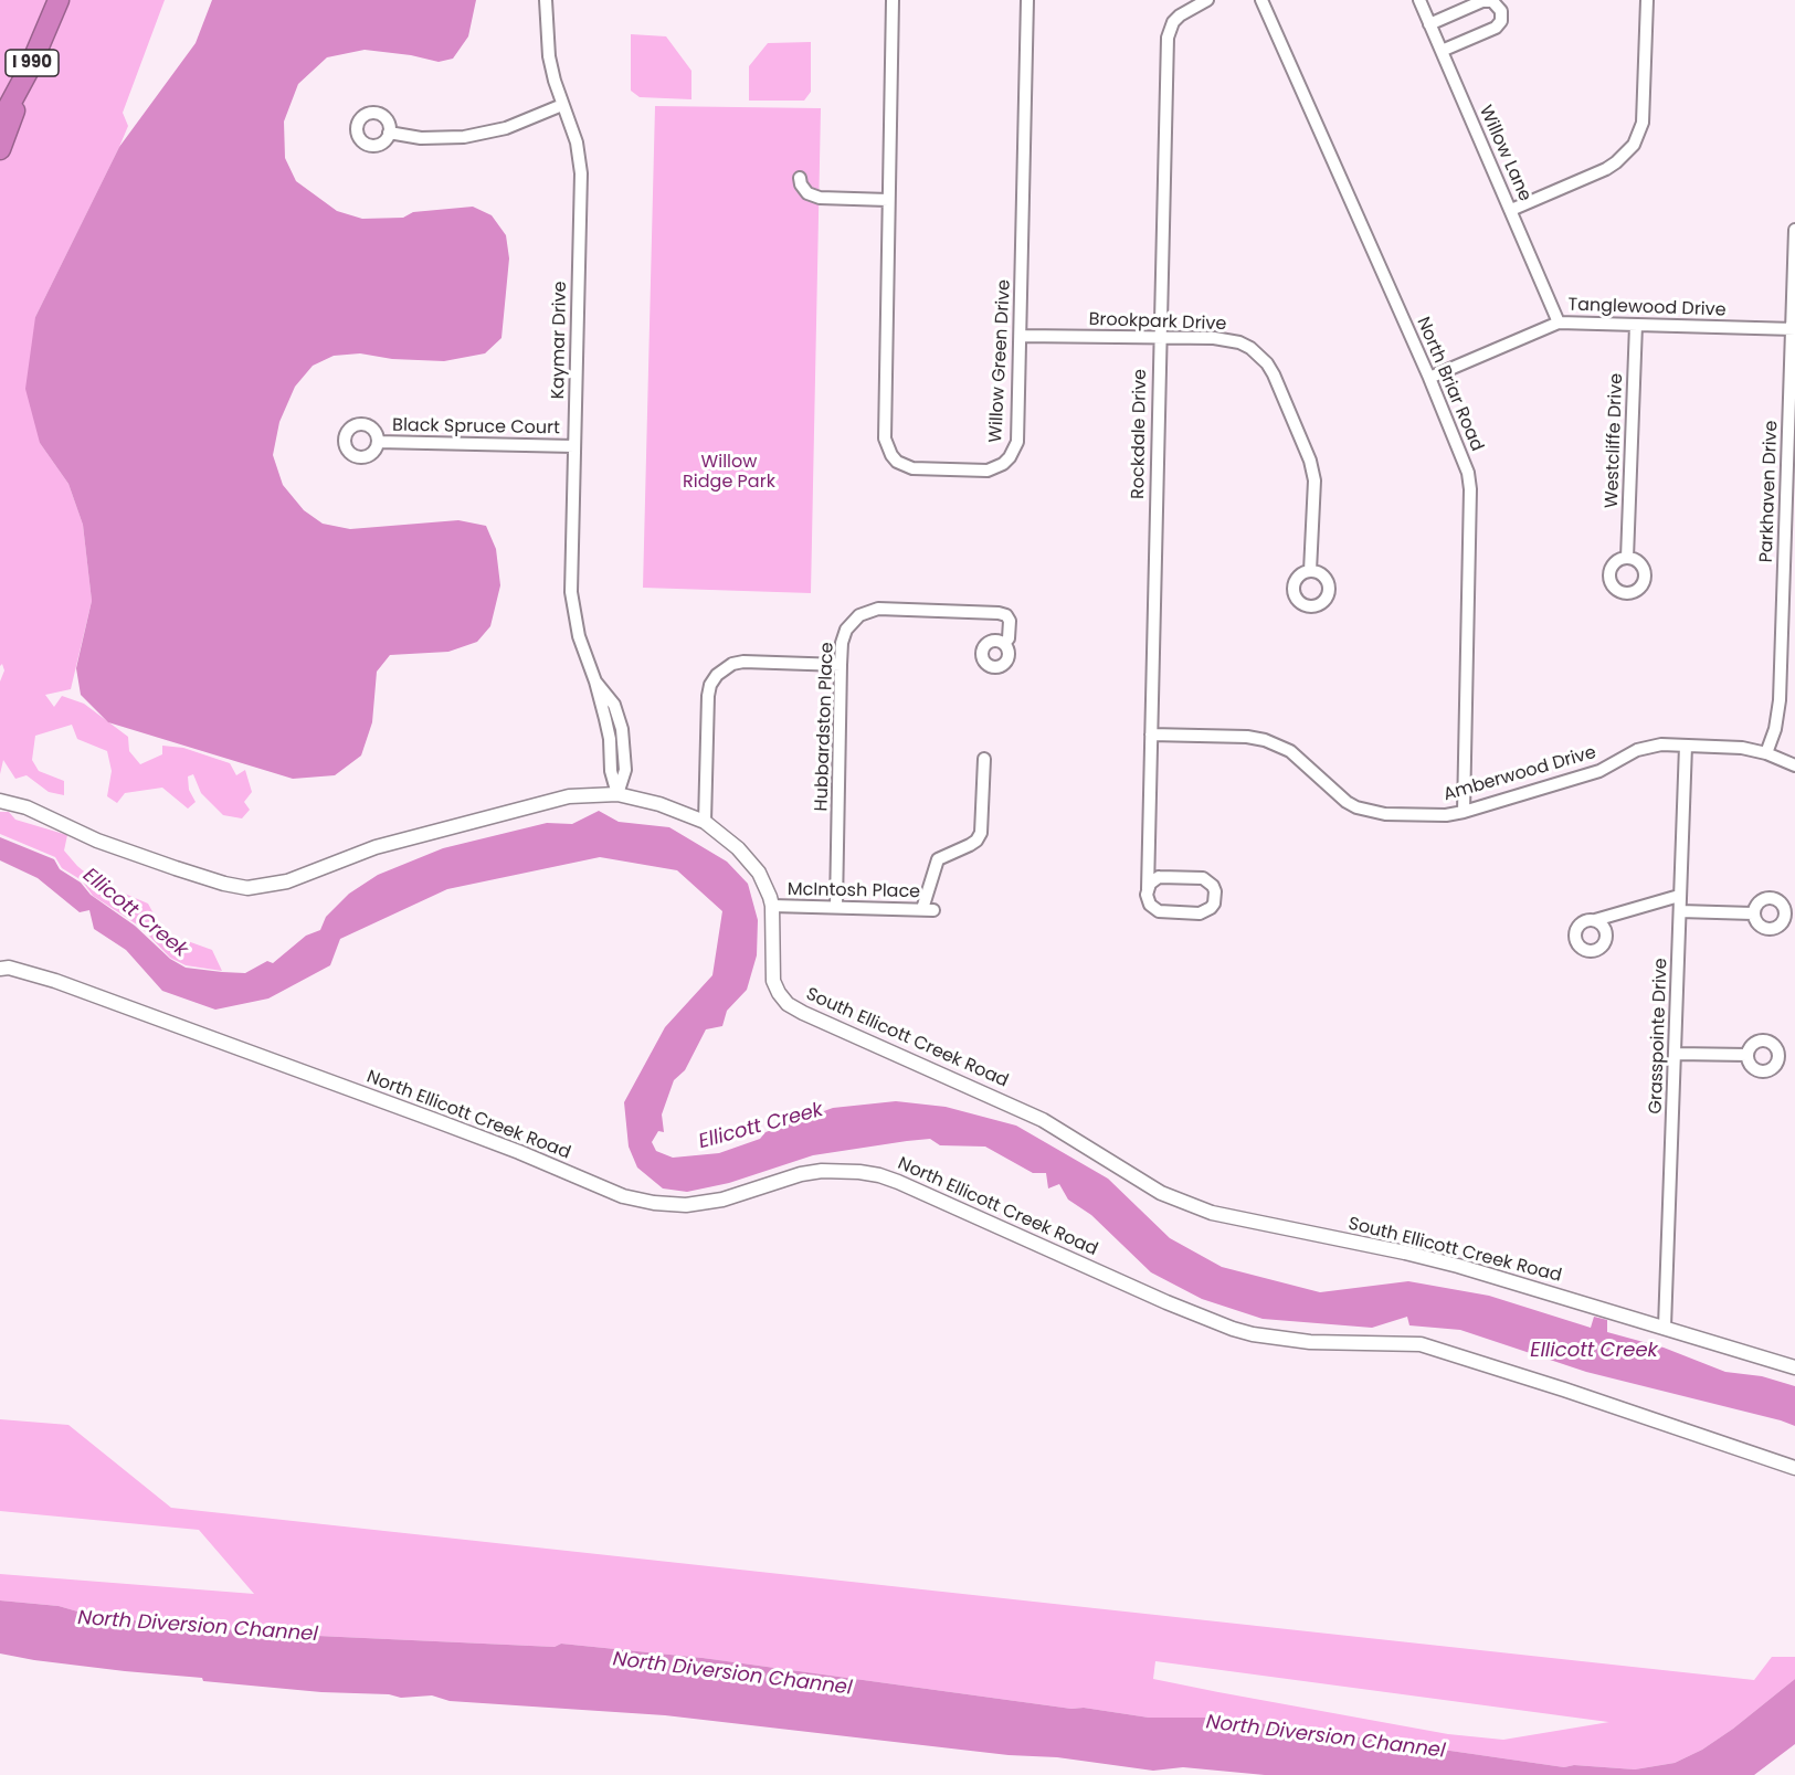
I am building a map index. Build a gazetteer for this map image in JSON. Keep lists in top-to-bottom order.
{
  "streets": {
    "highway": ["I 990"],
    "street": [
      "Willow Lane",
      "Tanglewood Drive",
      "Brookpark Drive",
      "Kaymar Drive",
      "Willow Green Drive",
      "North Briar Road",
      "Black Spruce Court",
      "Rockdale Drive",
      "Westcliffe Drive",
      "Parkhaven Drive",
      "Hubbardston Place",
      "Amberwood Drive",
      "McIntosh Place",
      "Grasspointe Drive",
      "South Ellicott Creek Road",
      "North Ellicott Creek Road"
    ]
  },
  "crossings": [
    ["Willow Lane", "Tanglewood Drive"],
    ["Tanglewood Drive", "North Briar Road"],
    ["Tanglewood Drive", "Westcliffe Drive"],
    ["Tanglewood Drive", "Parkhaven Drive"],
    ["Brookpark Drive", "Willow Green Drive"],
    ["Brookpark Drive", "Rockdale Drive"],
    ["Kaymar Drive", "Black Spruce Court"],
    ["Kaymar Drive", "South Ellicott Creek Road"],
    ["North Briar Road", "Amberwood Drive"],
    ["Rockdale Drive", "Amberwood Drive"],
    ["Parkhaven Drive", "Amberwood Drive"],
    ["Hubbardston Place", "McIntosh Place"],
    ["Amberwood Drive", "Grasspointe Drive"],
    ["McIntosh Place", "South Ellicott Creek Road"],
    ["Grasspointe Drive", "South Ellicott Creek Road"]
  ],
  "water": ["Ellicott Creek", "North Diversion Channel"],
  "parks": ["Willow Ridge Park"]
}
